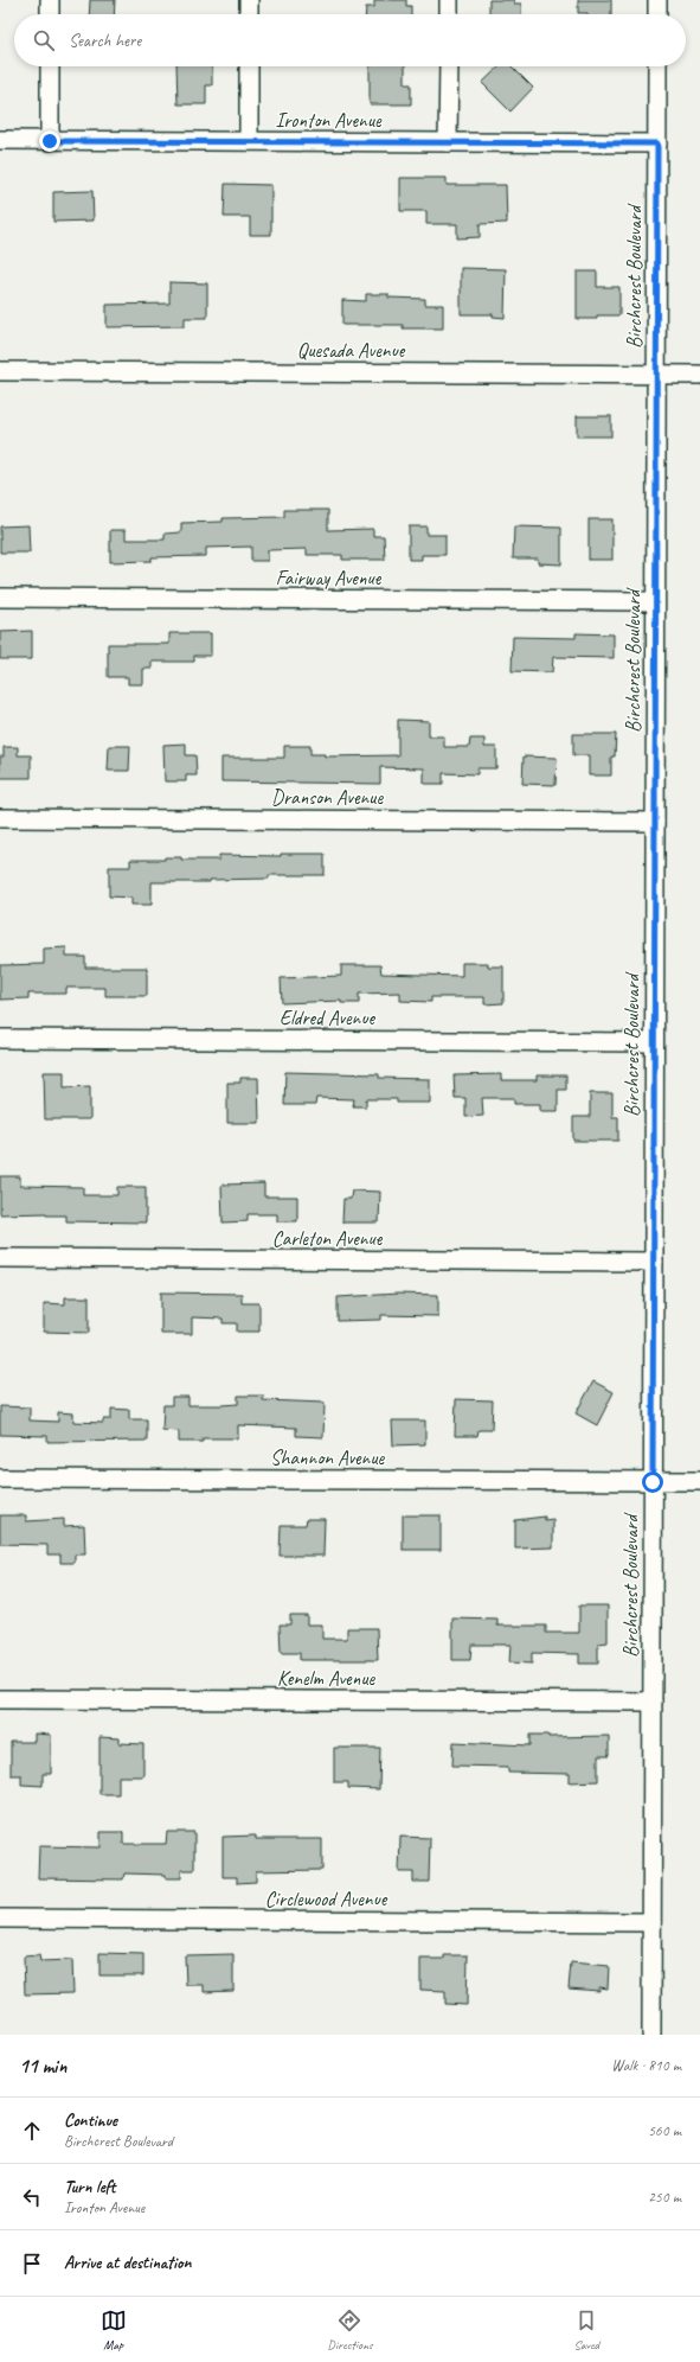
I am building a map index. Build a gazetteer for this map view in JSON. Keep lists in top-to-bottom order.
{
  "streets": {
    "street": [
      "Ironton Avenue",
      "Birchcrest Boulevard",
      "Quesada Avenue",
      "Fairway Avenue",
      "Dranson Avenue",
      "Eldred Avenue",
      "Carleton Avenue",
      "Shannon Avenue",
      "Kenelm Avenue",
      "Circlewood Avenue"
    ]
  },
  "crossings": [
    ["Ironton Avenue", "Birchcrest Boulevard"],
    ["Birchcrest Boulevard", "Quesada Avenue"],
    ["Birchcrest Boulevard", "Fairway Avenue"],
    ["Birchcrest Boulevard", "Dranson Avenue"],
    ["Birchcrest Boulevard", "Eldred Avenue"],
    ["Birchcrest Boulevard", "Carleton Avenue"],
    ["Birchcrest Boulevard", "Shannon Avenue"],
    ["Birchcrest Boulevard", "Kenelm Avenue"],
    ["Birchcrest Boulevard", "Circlewood Avenue"]
  ],
  "page": {
    "search": "Search here",
    "heading": ["11 min", "Walk · 810 m"],
    "list": [
      ["Continue", "Birchcrest Boulevard", "560 m"],
      ["Turn left", "Ironton Avenue", "250 m"],
      "Arrive at destination"
    ],
    "nav": ["Map", "Directions", "Saved"]
  }
}
